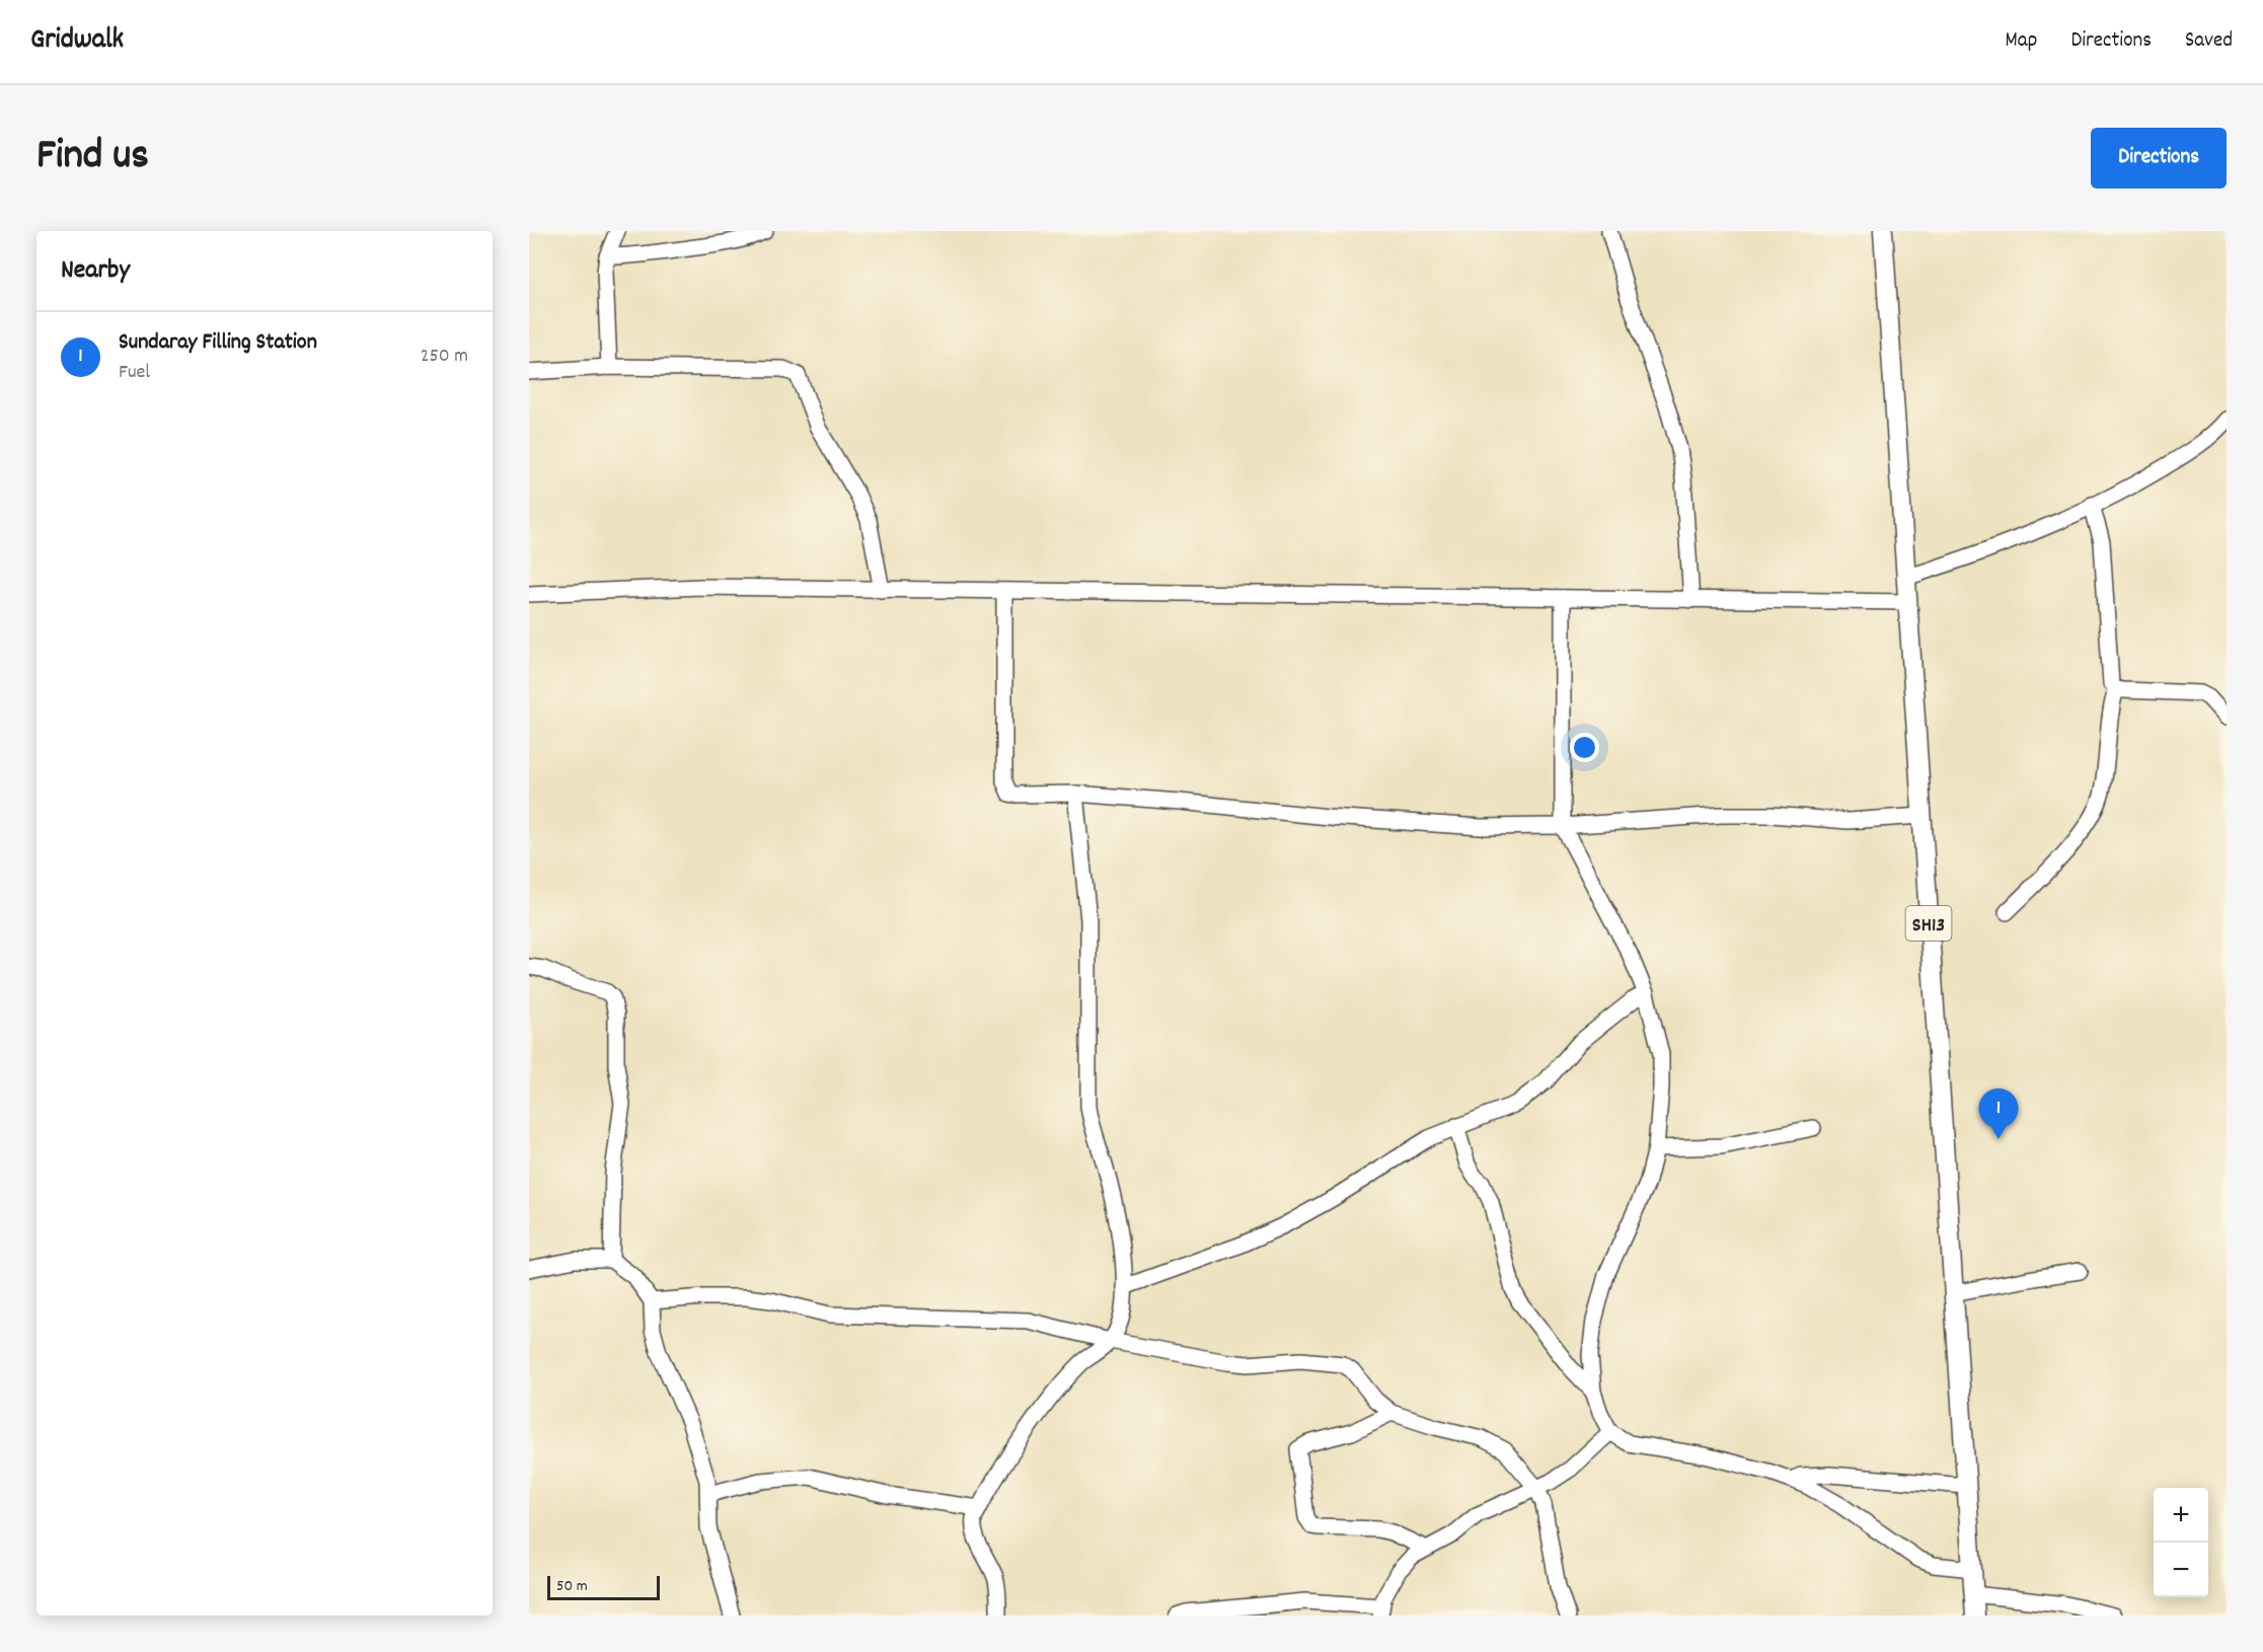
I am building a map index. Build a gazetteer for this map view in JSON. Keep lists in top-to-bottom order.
{
  "streets": {
    "main road": ["SH13"]
  },
  "scale_bar": "50 m",
  "page": {
    "header": "Gridwalk",
    "nav": ["Map", "Directions", "Saved"],
    "title": "Find us",
    "buttons": "Directions",
    "heading": "Nearby",
    "list": [
      {
        "mark": "1",
        "name": "Sundaray Filling Station",
        "note": "Fuel",
        "value": "250 m"
      }
    ],
    "pins": "1",
    "map_buttons": ["+", "−"],
    "scale": "50 m"
  }
}
